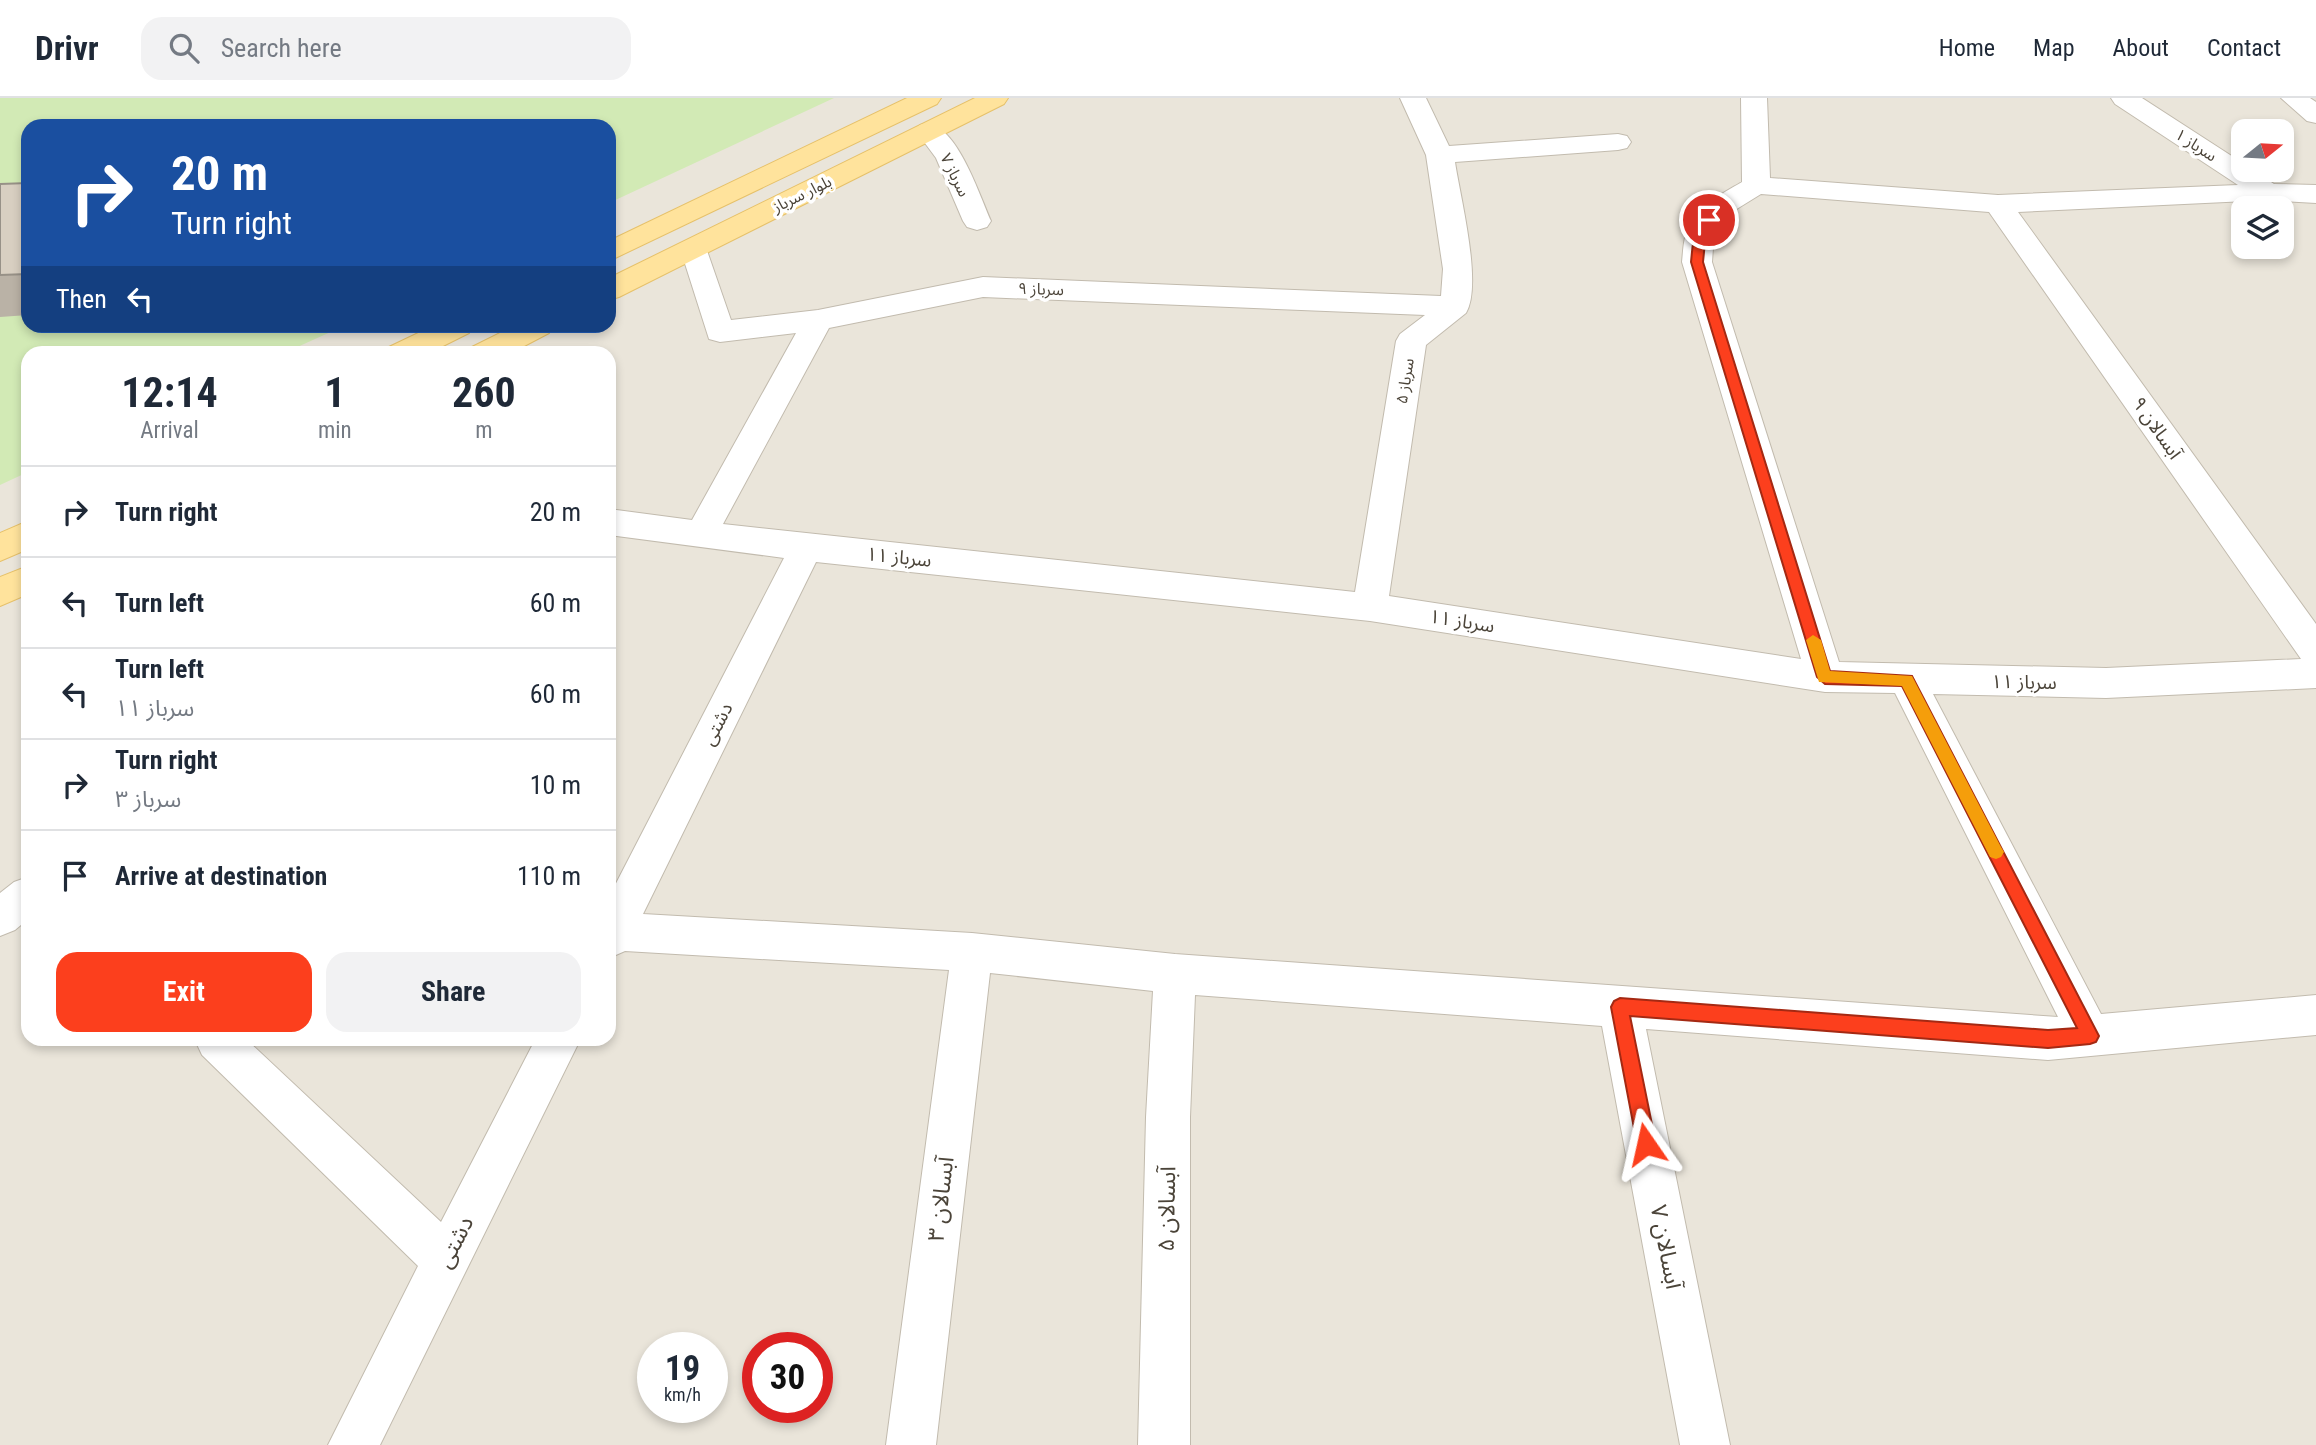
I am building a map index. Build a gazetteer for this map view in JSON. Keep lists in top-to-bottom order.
{
  "streets": {
    "main road": ["بلوار سرباز"],
    "street": [
      "سرباز ۱",
      "سرباز ۷",
      "سرباز ۹",
      "سرباز ۵",
      "آبسالان ۹",
      "سرباز ۱۱",
      "دشتی",
      "آبسالان ۳",
      "آبسالان ۵",
      "آبسالان ۷"
    ]
  },
  "crossings": [
    ["سرباز ۷", "بلوار سرباز"],
    ["بلوار سرباز", "سرباز ۹"],
    ["سرباز ۹", "سرباز ۵"],
    ["سرباز ۵", "سرباز ۱۱"],
    ["سرباز ۱۱", "دشتی"]
  ],
  "north": "right",
  "page": {
    "header": "Drivr",
    "search": "Search here",
    "nav": [
      "Home",
      "Map",
      "About",
      "Contact"
    ],
    "turn": ["20 m", "Turn right"],
    "then": "Then",
    "eta": [
      "12:14",
      "Arrival",
      "1",
      "min",
      "260",
      "m"
    ],
    "list": [
      {
        "name": "Turn right",
        "value": "20 m"
      },
      {
        "name": "Turn left",
        "value": "60 m"
      },
      {
        "name": "Turn left",
        "note": "سرباز ۱۱",
        "value": "60 m"
      },
      {
        "name": "Turn right",
        "note": "سرباز ۳",
        "value": "10 m"
      },
      {
        "name": "Arrive at destination",
        "value": "110 m"
      }
    ],
    "buttons": ["Exit", "Share"],
    "speed": "19 km/h",
    "limit": "30"
  }
}
